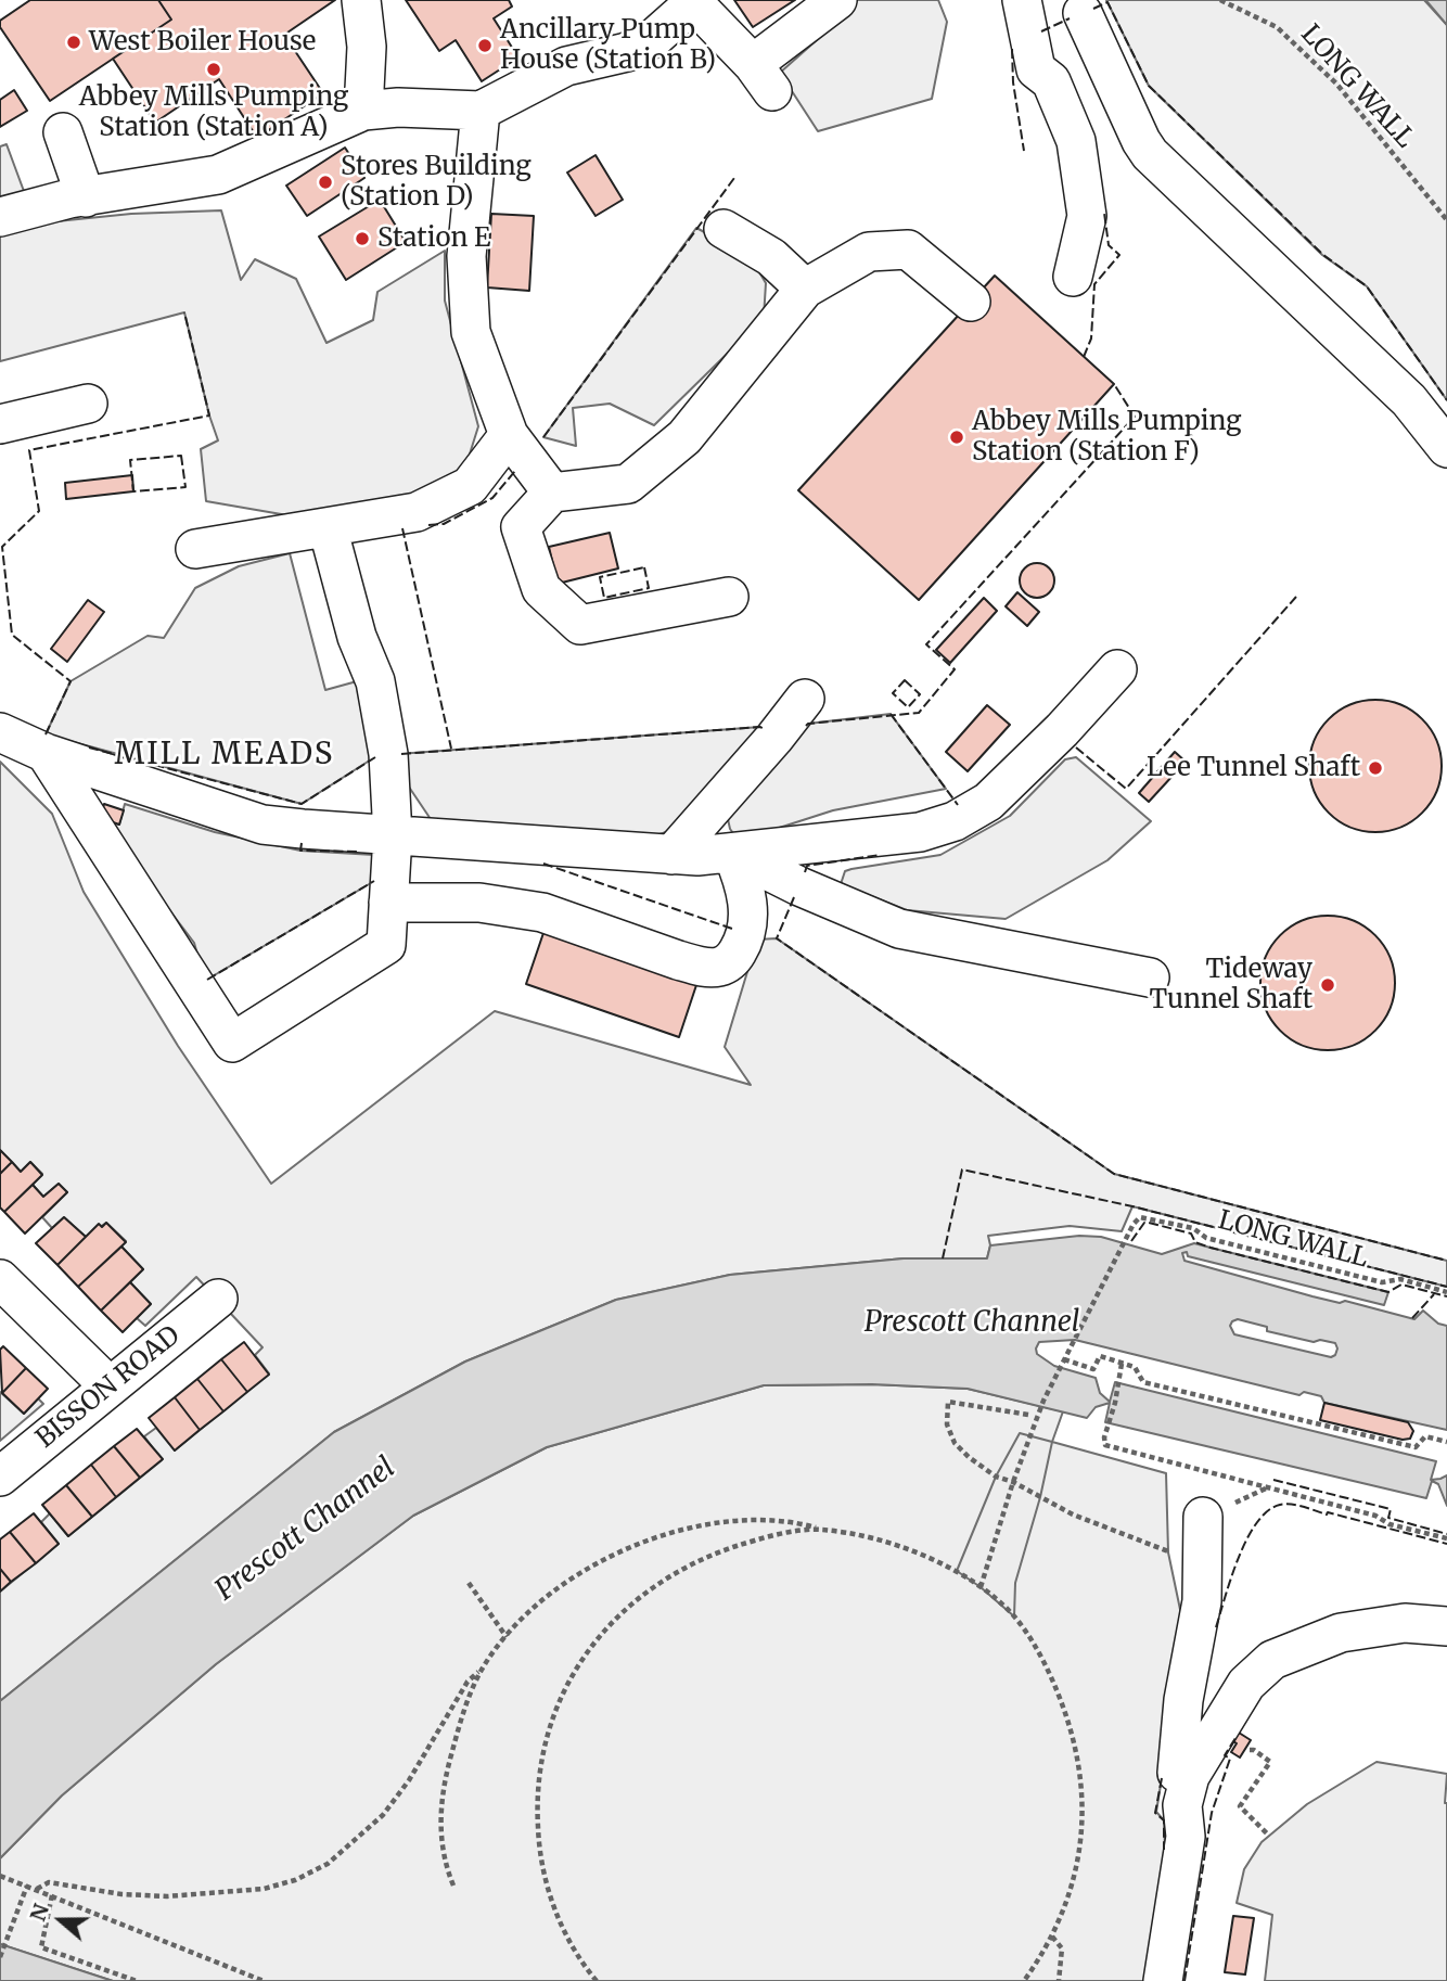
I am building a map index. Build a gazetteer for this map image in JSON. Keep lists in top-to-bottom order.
{
  "streets": {
    "street": ["BISSON ROAD"],
    "path": ["LONG WALL"]
  },
  "districts": ["MILL MEADS"],
  "water": ["Prescott Channel"],
  "places": [
    "West Boiler House",
    "Ancillary Pump House (Station B)",
    "Abbey Mills Pumping Station (Station A)",
    "Stores Building (Station D)",
    "Station E",
    "Abbey Mills Pumping Station (Station F)",
    "Lee Tunnel Shaft",
    "Tideway Tunnel Shaft"
  ],
  "north": "left"
}
